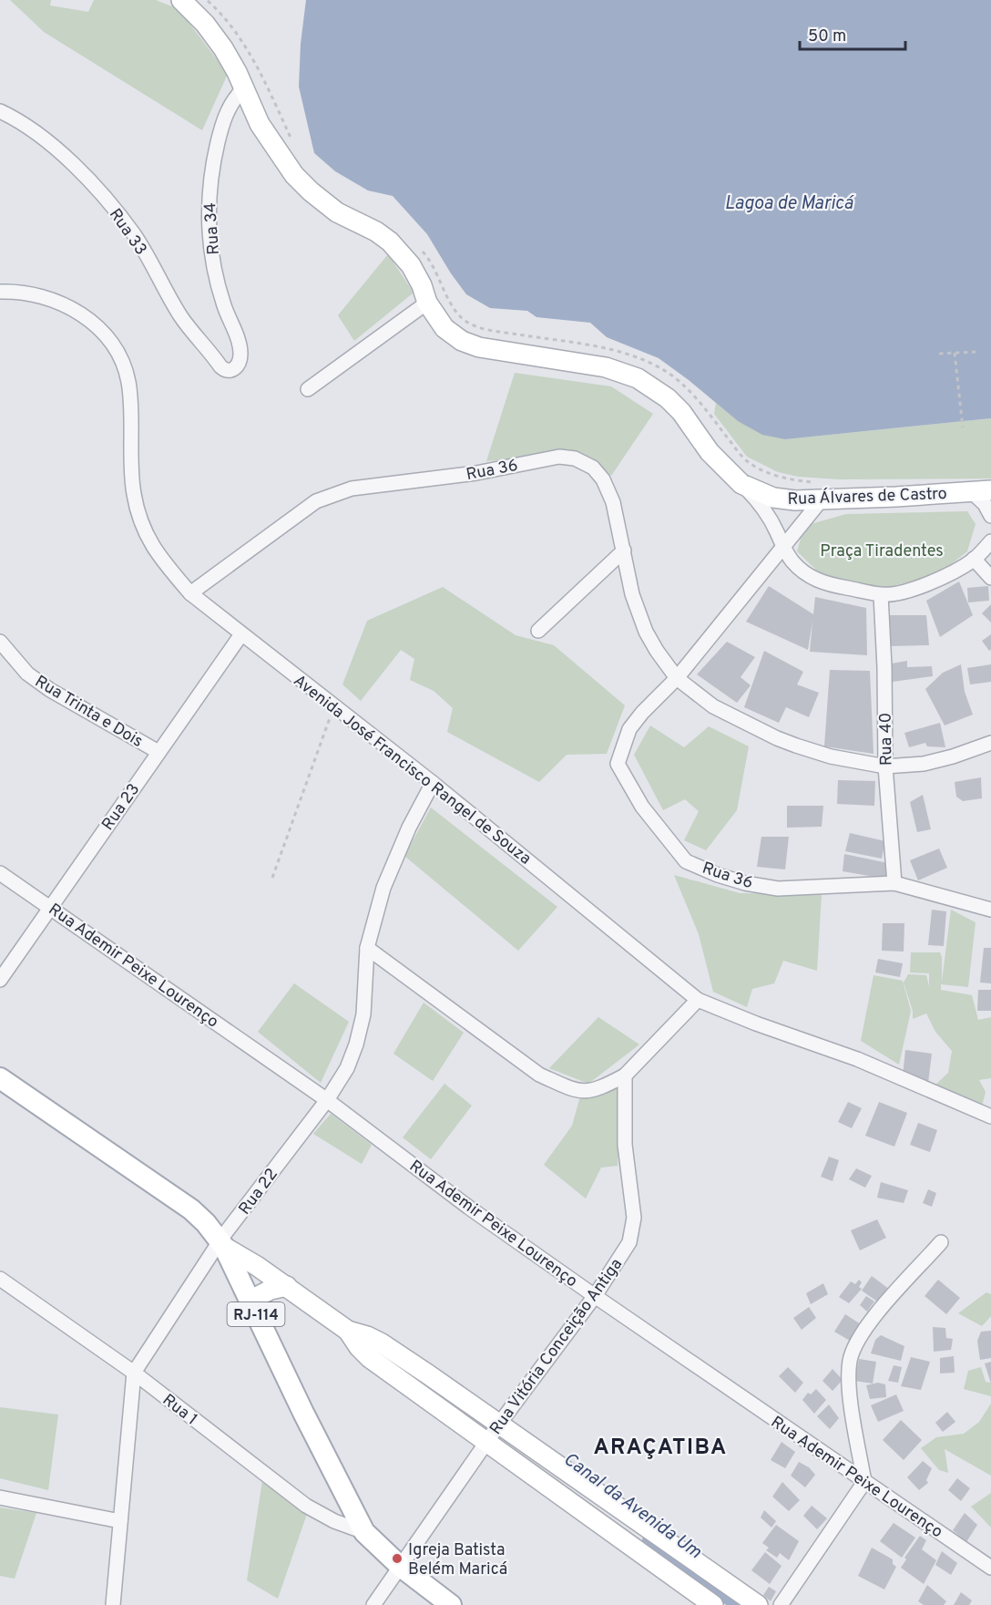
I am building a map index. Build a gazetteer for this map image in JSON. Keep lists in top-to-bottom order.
{
  "streets": {
    "main road": ["RJ-114"],
    "street": [
      "Rua 34",
      "Rua 33",
      "Rua 36",
      "Rua Álvares de Castro",
      "Rua Trinta e Dois",
      "Rua 40",
      "Avenida José Francisco Rangel de Souza",
      "Rua 23",
      "Rua Ademir Peixe Lourenço",
      "Rua 22",
      "Rua Vitória Conceição Antiga",
      "Rua 1"
    ]
  },
  "crossings": [
    ["Rua 34", "Rua 33"],
    ["Rua 34", "Rua Álvares de Castro"],
    ["Rua 36", "Rua Álvares de Castro"],
    ["Rua 36", "Rua 40"],
    ["Rua 36", "Avenida José Francisco Rangel de Souza"],
    ["Rua Trinta e Dois", "Rua 23"],
    ["Avenida José Francisco Rangel de Souza", "Rua 23"],
    ["Avenida José Francisco Rangel de Souza", "Rua 22"],
    ["Rua 23", "Rua Ademir Peixe Lourenço"],
    ["Rua Ademir Peixe Lourenço", "Rua 22"],
    ["Rua Ademir Peixe Lourenço", "Rua Vitória Conceição Antiga"],
    ["Rua 22", "RJ-114"],
    ["Rua 22", "Rua 1"],
    ["RJ-114", "Rua Vitória Conceição Antiga"],
    ["RJ-114", "Rua 1"]
  ],
  "districts": ["ARAÇATIBA"],
  "water": ["Lagoa de Maricá", "Canal da Avenida Um"],
  "parks": ["Praça Tiradentes"],
  "places": ["Igreja Batista Belém Maricá"],
  "scale_bar": "50 m"
}
